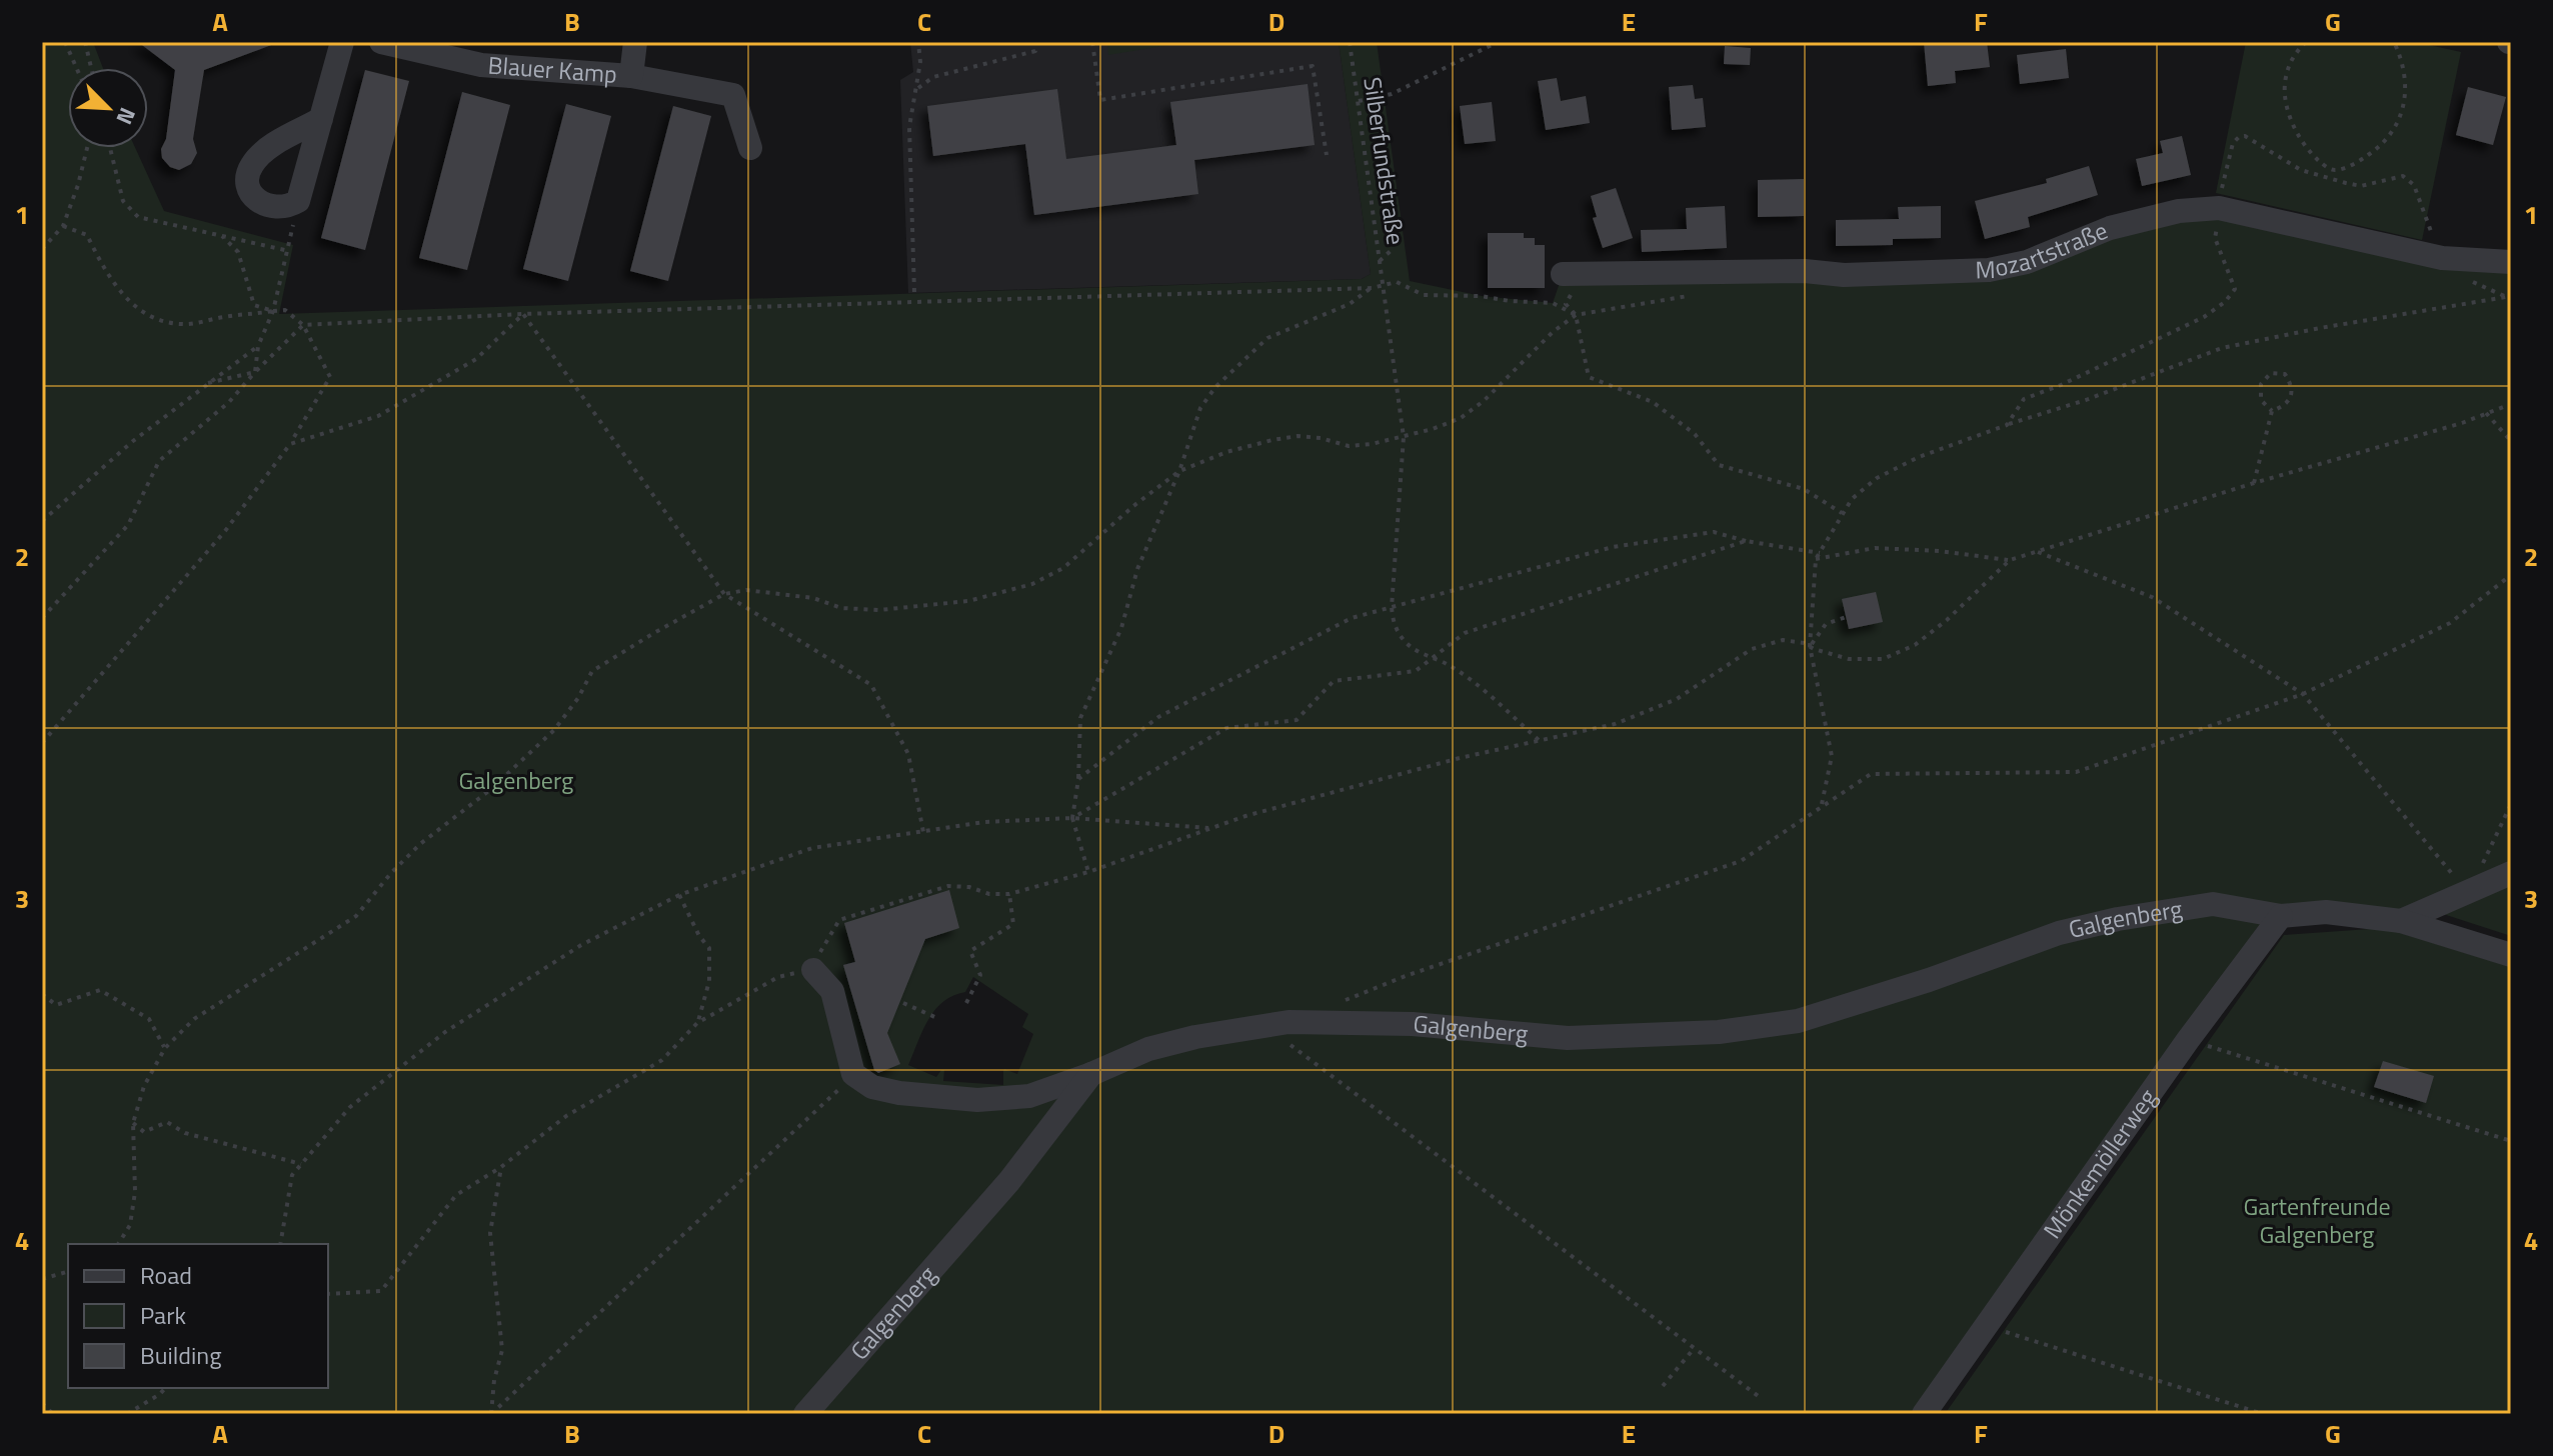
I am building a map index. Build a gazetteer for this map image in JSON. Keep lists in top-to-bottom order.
{
  "streets": {
    "street": [
      "Blauer Kamp",
      "Mozartstraße",
      "Galgenberg",
      "Mönkemöllerweg"
    ],
    "path": ["Silberfundstraße"]
  },
  "crossings": [
    ["Galgenberg", "Mönkemöllerweg"]
  ],
  "parks": ["Galgenberg", "Gartenfreunde Galgenberg"],
  "legend": ["Road", "Park", "Building"],
  "north": "bottom right",
  "grid": {
    "columns": [
      "A",
      "B",
      "C",
      "D",
      "E",
      "F",
      "G"
    ],
    "rows": [
      "1",
      "2",
      "3",
      "4"
    ]
  }
}
